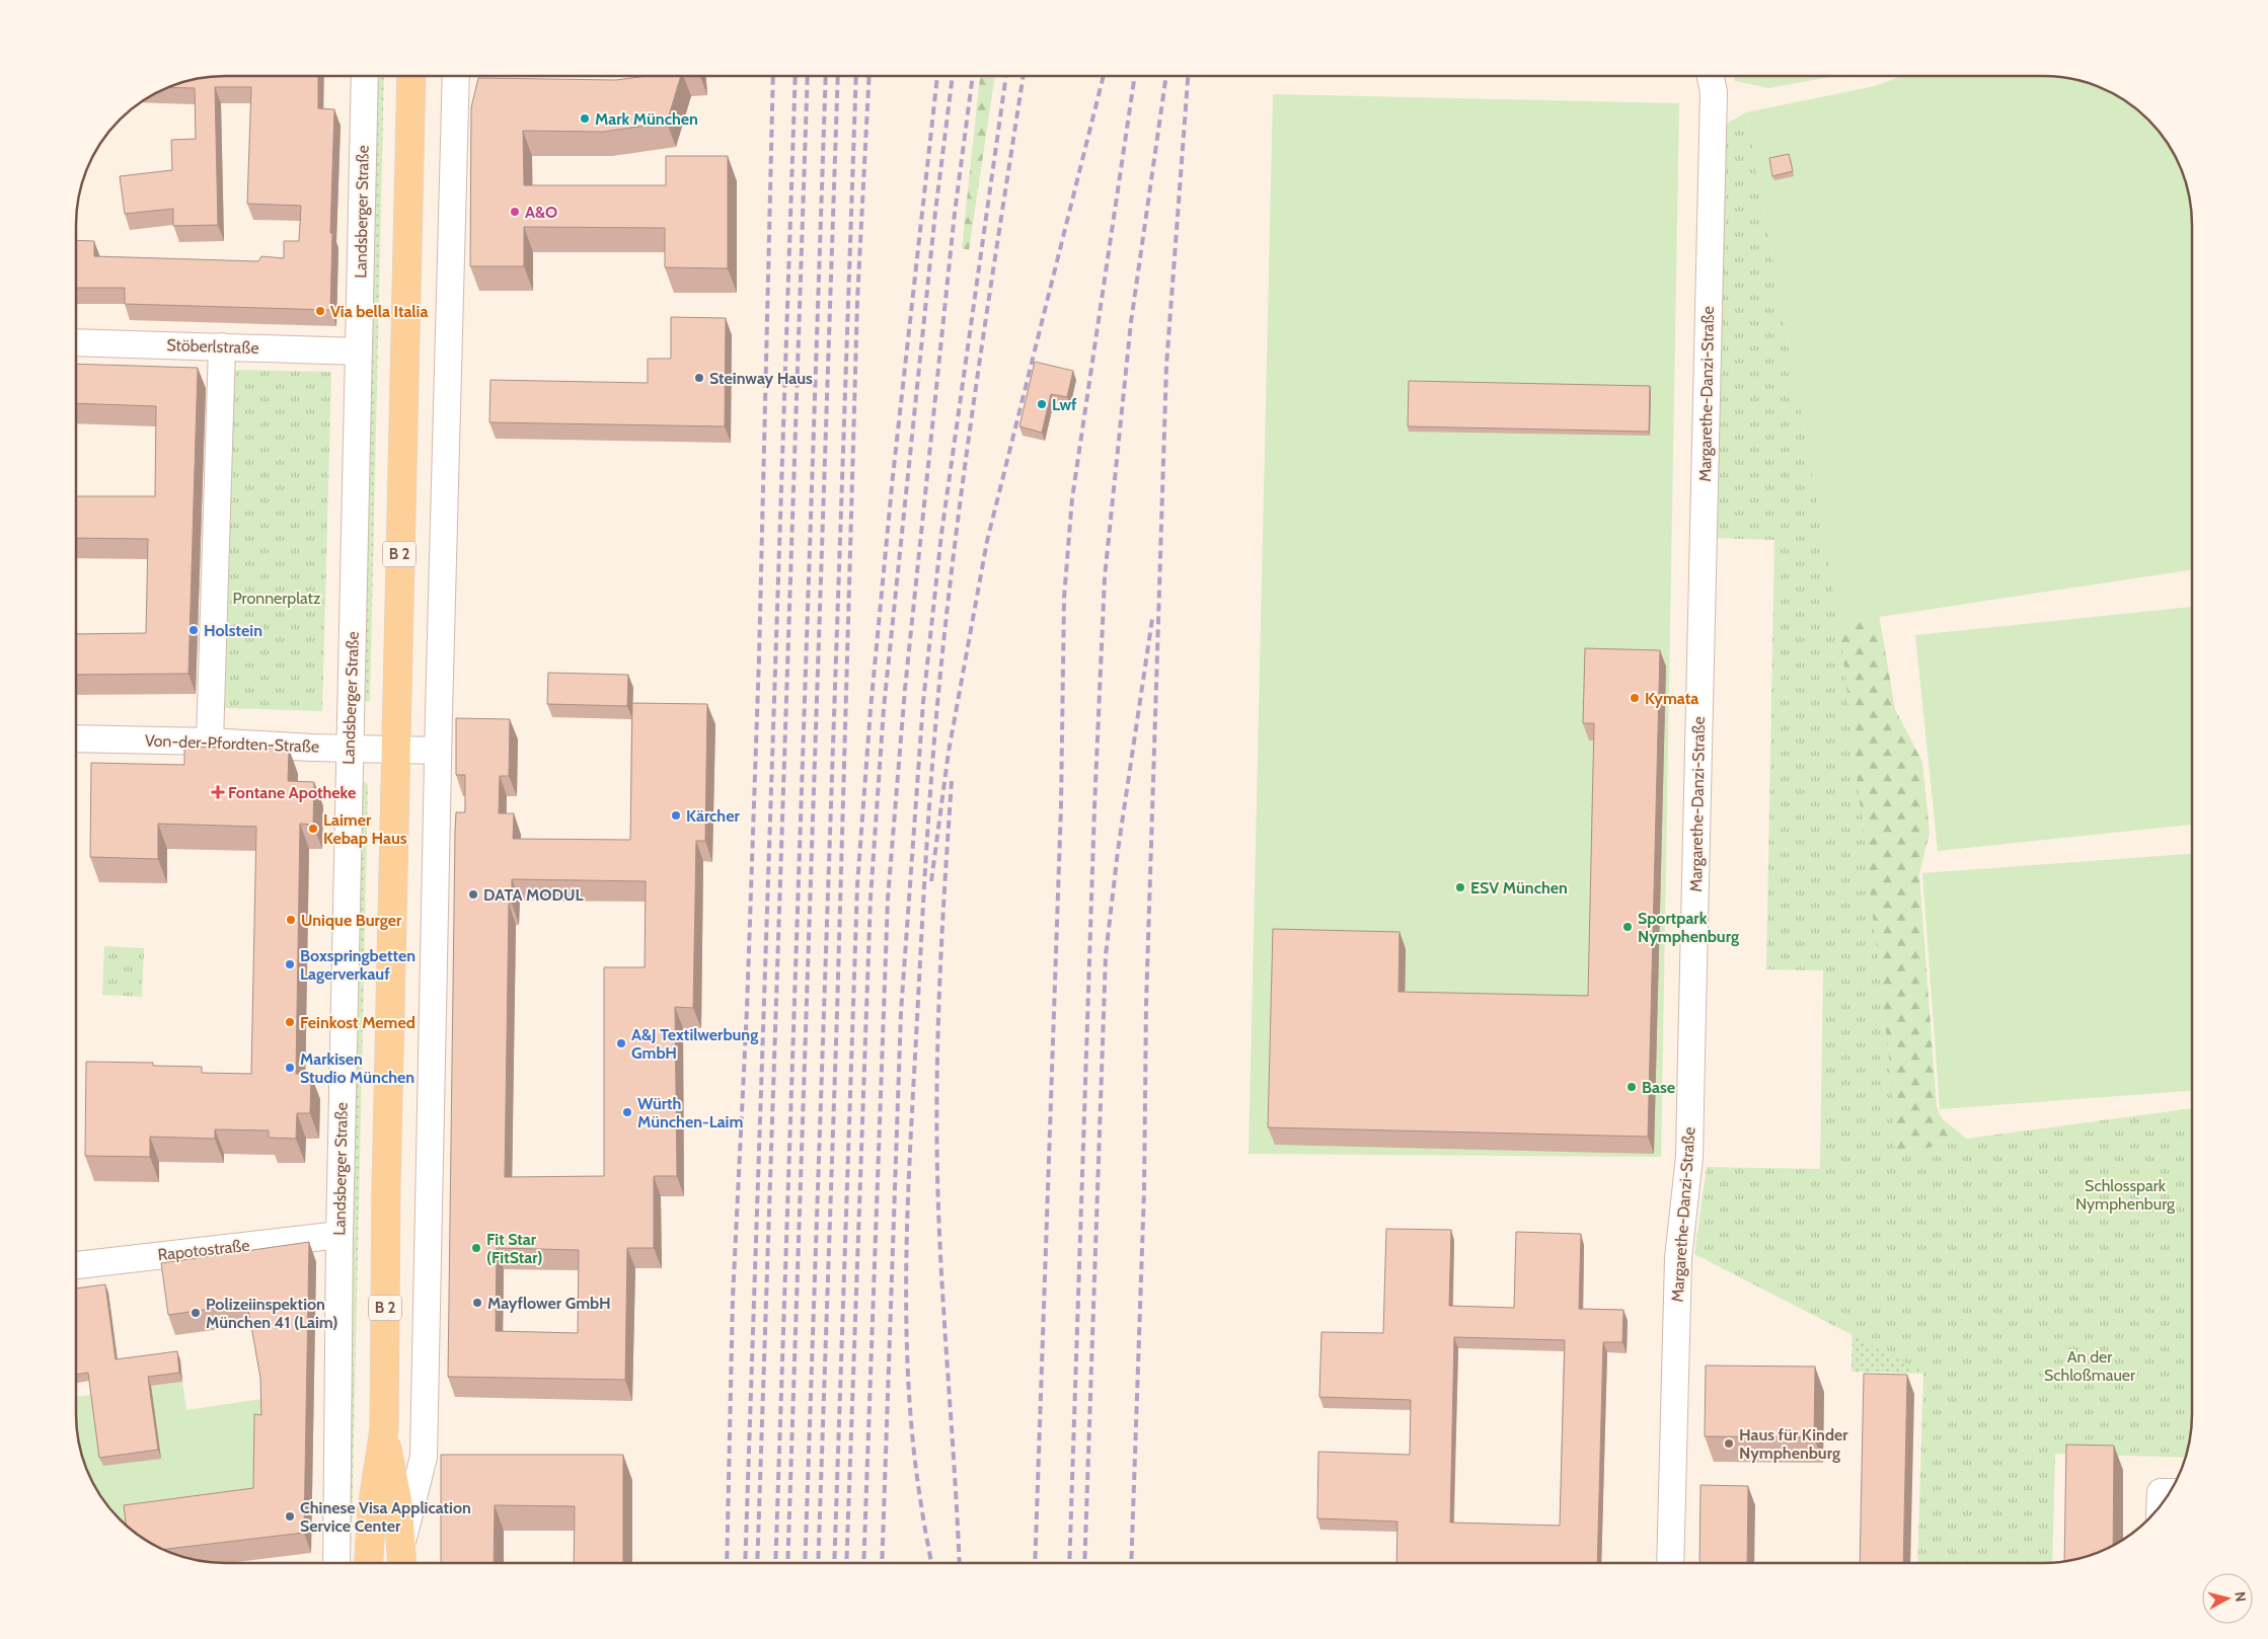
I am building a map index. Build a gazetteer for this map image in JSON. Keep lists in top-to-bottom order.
{
  "streets": {
    "main road": ["B 2"],
    "street": [
      "Landsberger Straße",
      "Stöberlstraße",
      "Margarethe-Danzi-Straße",
      "Von-der-Pfordten-Straße",
      "Rapotostraße"
    ]
  },
  "crossings": [
    ["Landsberger Straße", "Stöberlstraße"],
    ["Landsberger Straße", "Von-der-Pfordten-Straße"],
    ["Landsberger Straße", "Rapotostraße"],
    ["B 2", "Von-der-Pfordten-Straße"]
  ],
  "parks": ["Pronnerplatz", "Schlosspark Nymphenburg", "An der Schloßmauer"],
  "places": {
    "other": [
      "Mark München",
      "A&O",
      "Via bella Italia",
      "Steinway Haus",
      "Lwf",
      "Holstein",
      "Kymata",
      "Kärcher",
      "Laimer Kebap Haus",
      "ESV München",
      "DATA MODUL",
      "Unique Burger",
      "Sportpark Nymphenburg",
      "Boxspringbetten Lagerverkauf",
      "Feinkost Memed",
      "A&J Textilwerbung GmbH",
      "Markisen Studio München",
      "Base",
      "Würth München-Laim",
      "Fit Star (FitStar)",
      "Mayflower GmbH",
      "Polizeiinspektion München 41 (Laim)",
      "Haus für Kinder Nymphenburg",
      "Chinese Visa Application Service Center"
    ],
    "health": ["Fontane Apotheke"]
  },
  "north": "right"
}
